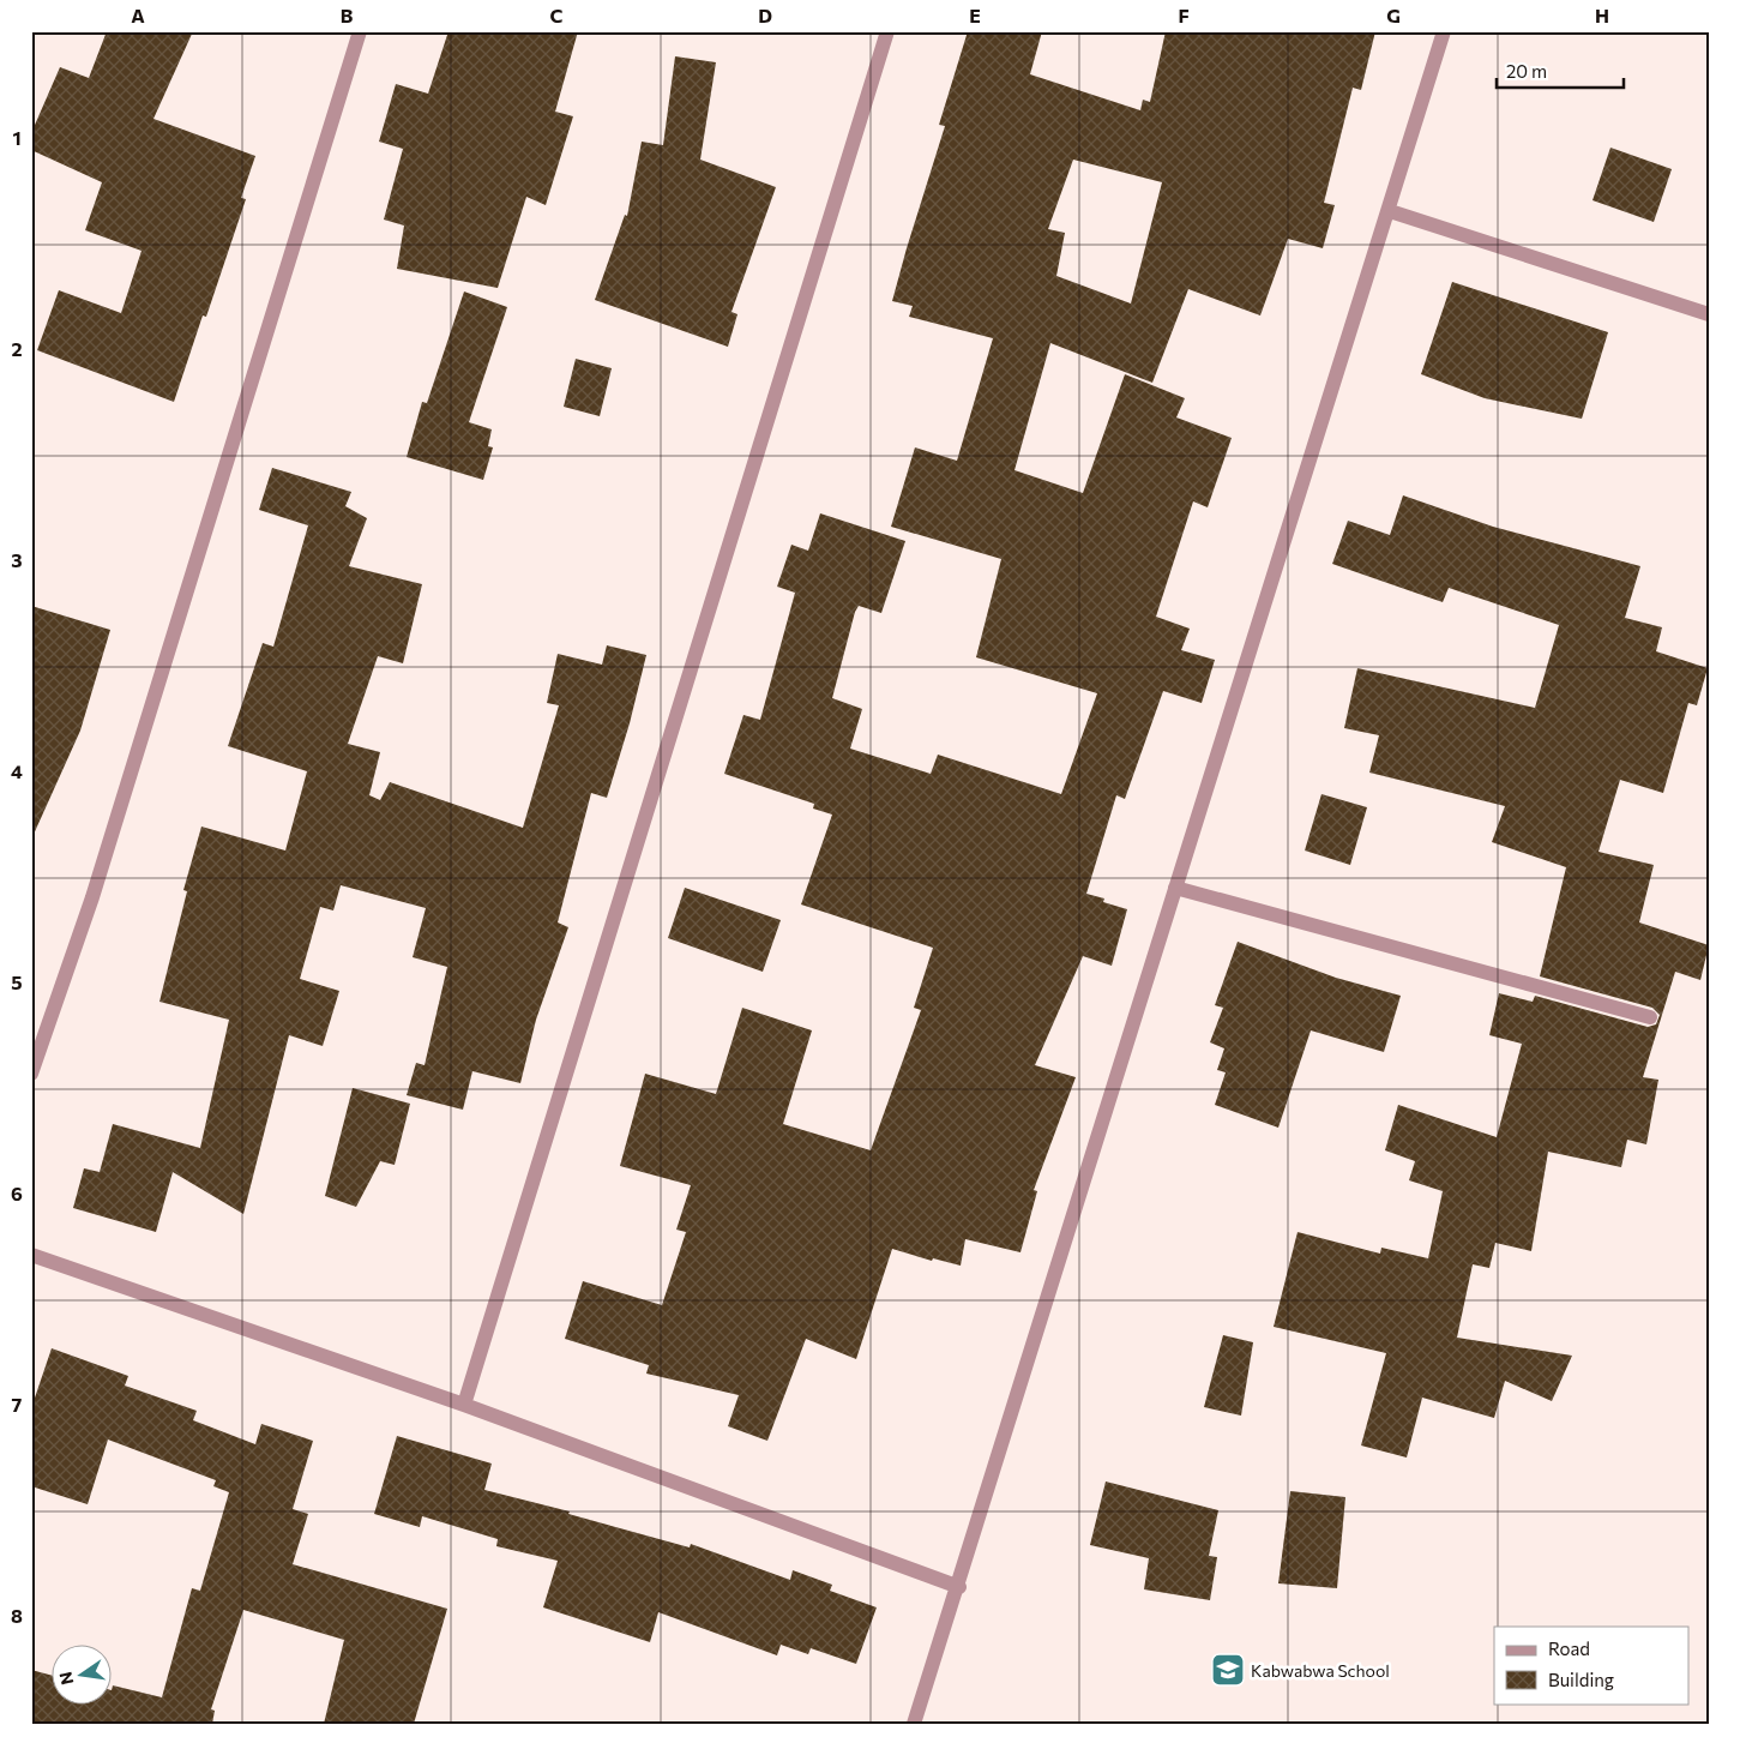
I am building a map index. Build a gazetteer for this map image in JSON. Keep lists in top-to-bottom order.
{
  "places": {
    "school or university": ["Kabwabwa School"]
  },
  "legend": ["Road", "Building"],
  "scale_bar": "20 m",
  "north": "left",
  "grid": {
    "columns": [
      "A",
      "B",
      "C",
      "D",
      "E",
      "F",
      "G",
      "H"
    ],
    "rows": [
      "1",
      "2",
      "3",
      "4",
      "5",
      "6",
      "7",
      "8"
    ]
  }
}
